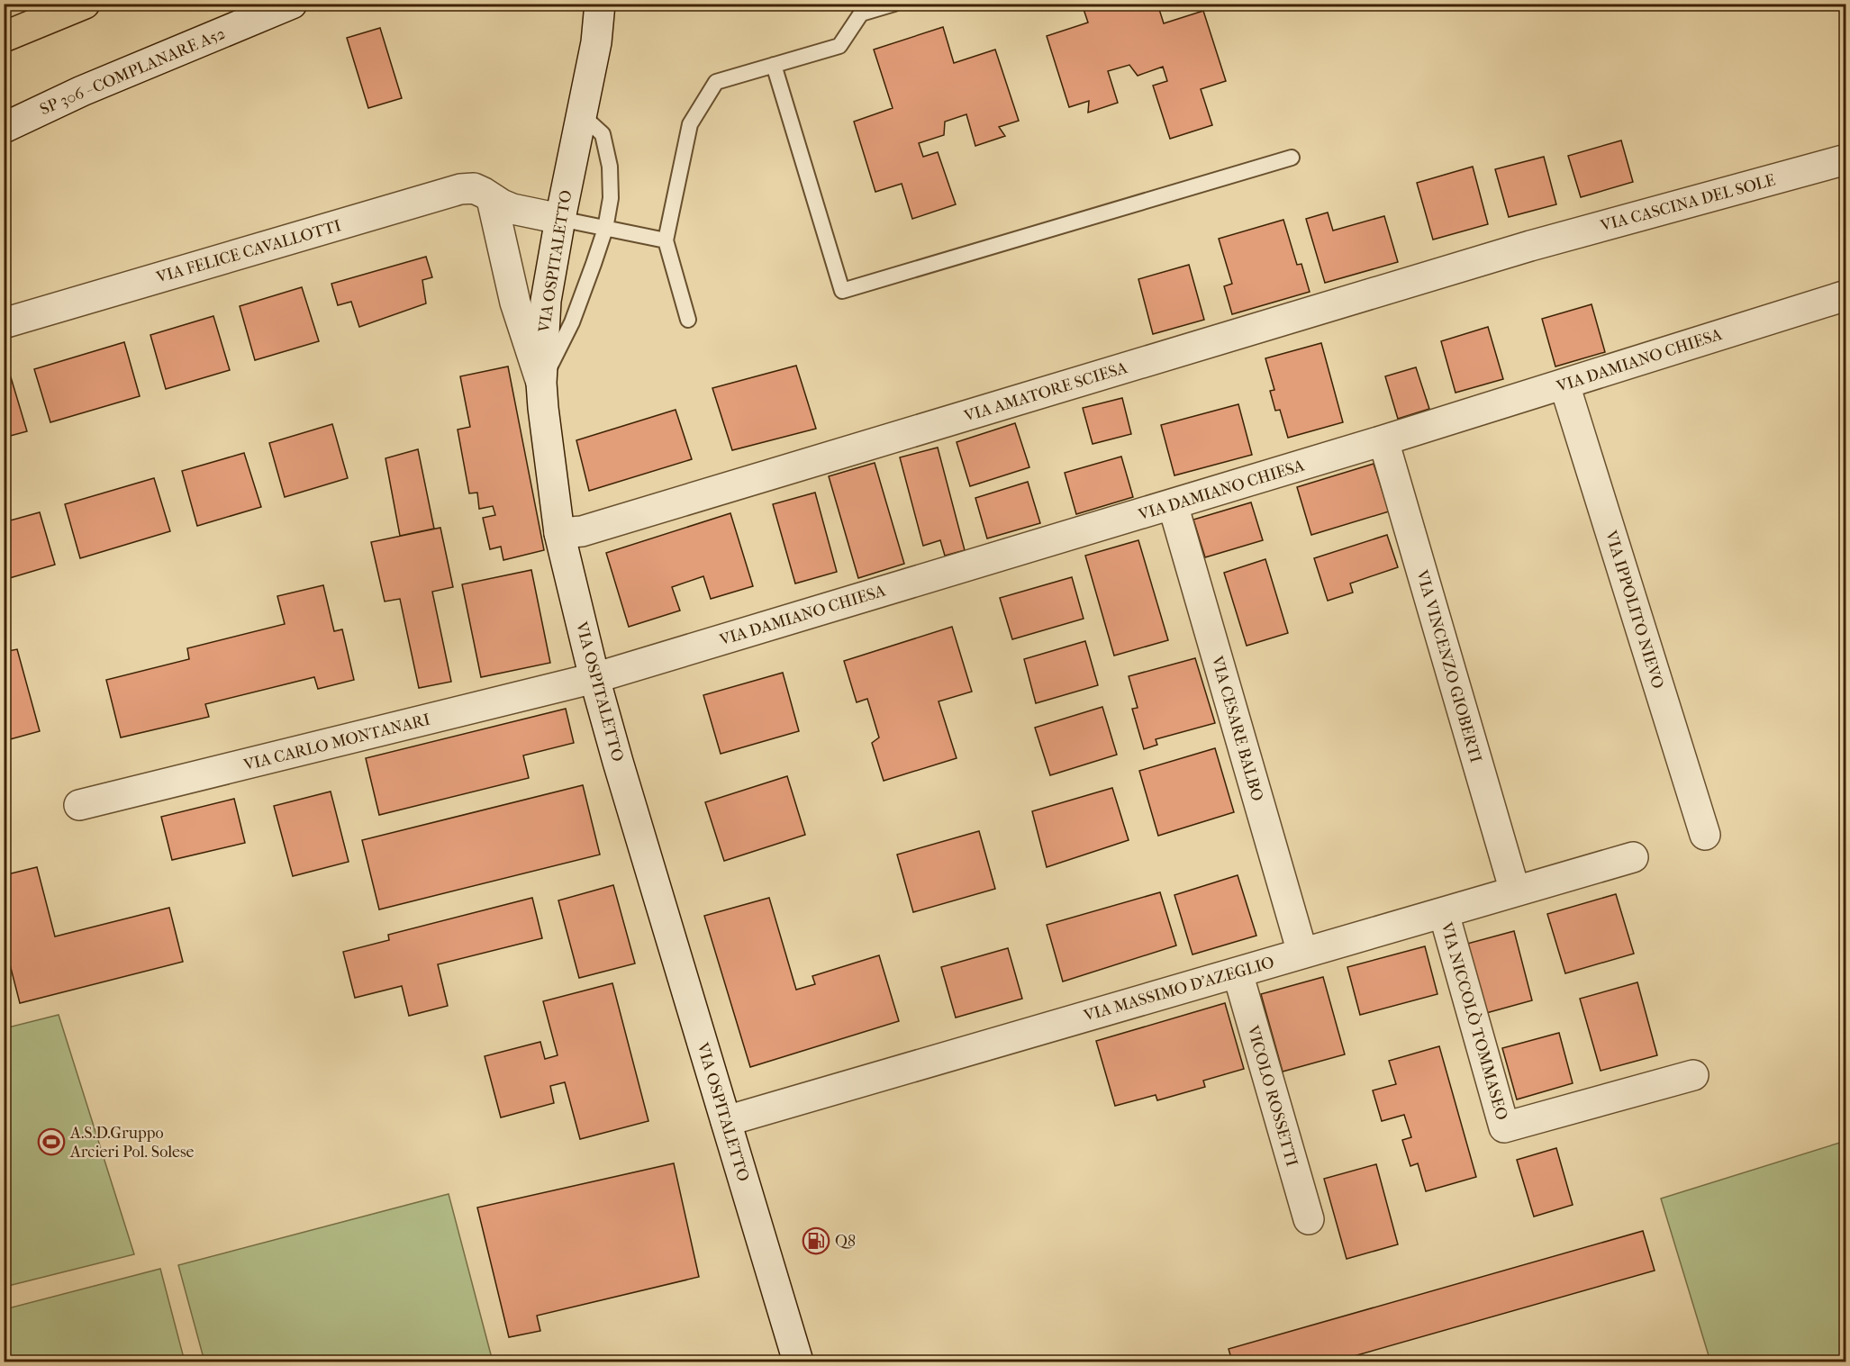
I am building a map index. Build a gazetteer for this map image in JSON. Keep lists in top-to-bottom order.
{
  "streets": {
    "street": [
      "SP 306 - COMPLANARE A52",
      "VIA CASCINA DEL SOLE",
      "VIA FELICE CAVALLOTTI",
      "VIA OSPITALETTO",
      "VIA DAMIANO CHIESA",
      "VIA AMATORE SCIESA",
      "VIA IPPOLITO NIEVO",
      "VIA VINCENZO GIOBERTI",
      "VIA CESARE BALBO",
      "VIA CARLO MONTANARI",
      "VIA MASSIMO D'AZEGLIO",
      "VIA NICCOLÒ TOMMASEO",
      "VICOLO ROSSETTI"
    ]
  },
  "crossings": [
    ["VIA CASCINA DEL SOLE", "VIA AMATORE SCIESA"],
    ["VIA FELICE CAVALLOTTI", "VIA OSPITALETTO"],
    ["VIA OSPITALETTO", "VIA DAMIANO CHIESA"],
    ["VIA OSPITALETTO", "VIA AMATORE SCIESA"],
    ["VIA OSPITALETTO", "VIA CARLO MONTANARI"],
    ["VIA OSPITALETTO", "VIA MASSIMO D'AZEGLIO"],
    ["VIA DAMIANO CHIESA", "VIA IPPOLITO NIEVO"],
    ["VIA DAMIANO CHIESA", "VIA VINCENZO GIOBERTI"],
    ["VIA DAMIANO CHIESA", "VIA CESARE BALBO"],
    ["VIA DAMIANO CHIESA", "VIA CARLO MONTANARI"],
    ["VIA VINCENZO GIOBERTI", "VIA MASSIMO D'AZEGLIO"],
    ["VIA CESARE BALBO", "VIA MASSIMO D'AZEGLIO"],
    ["VIA MASSIMO D'AZEGLIO", "VIA NICCOLÒ TOMMASEO"],
    ["VIA MASSIMO D'AZEGLIO", "VICOLO ROSSETTI"]
  ],
  "places": {
    "sports": ["A.S.D.Gruppo Arcieri Pol. Solese"],
    "fuel station": ["Q8"]
  }
}
